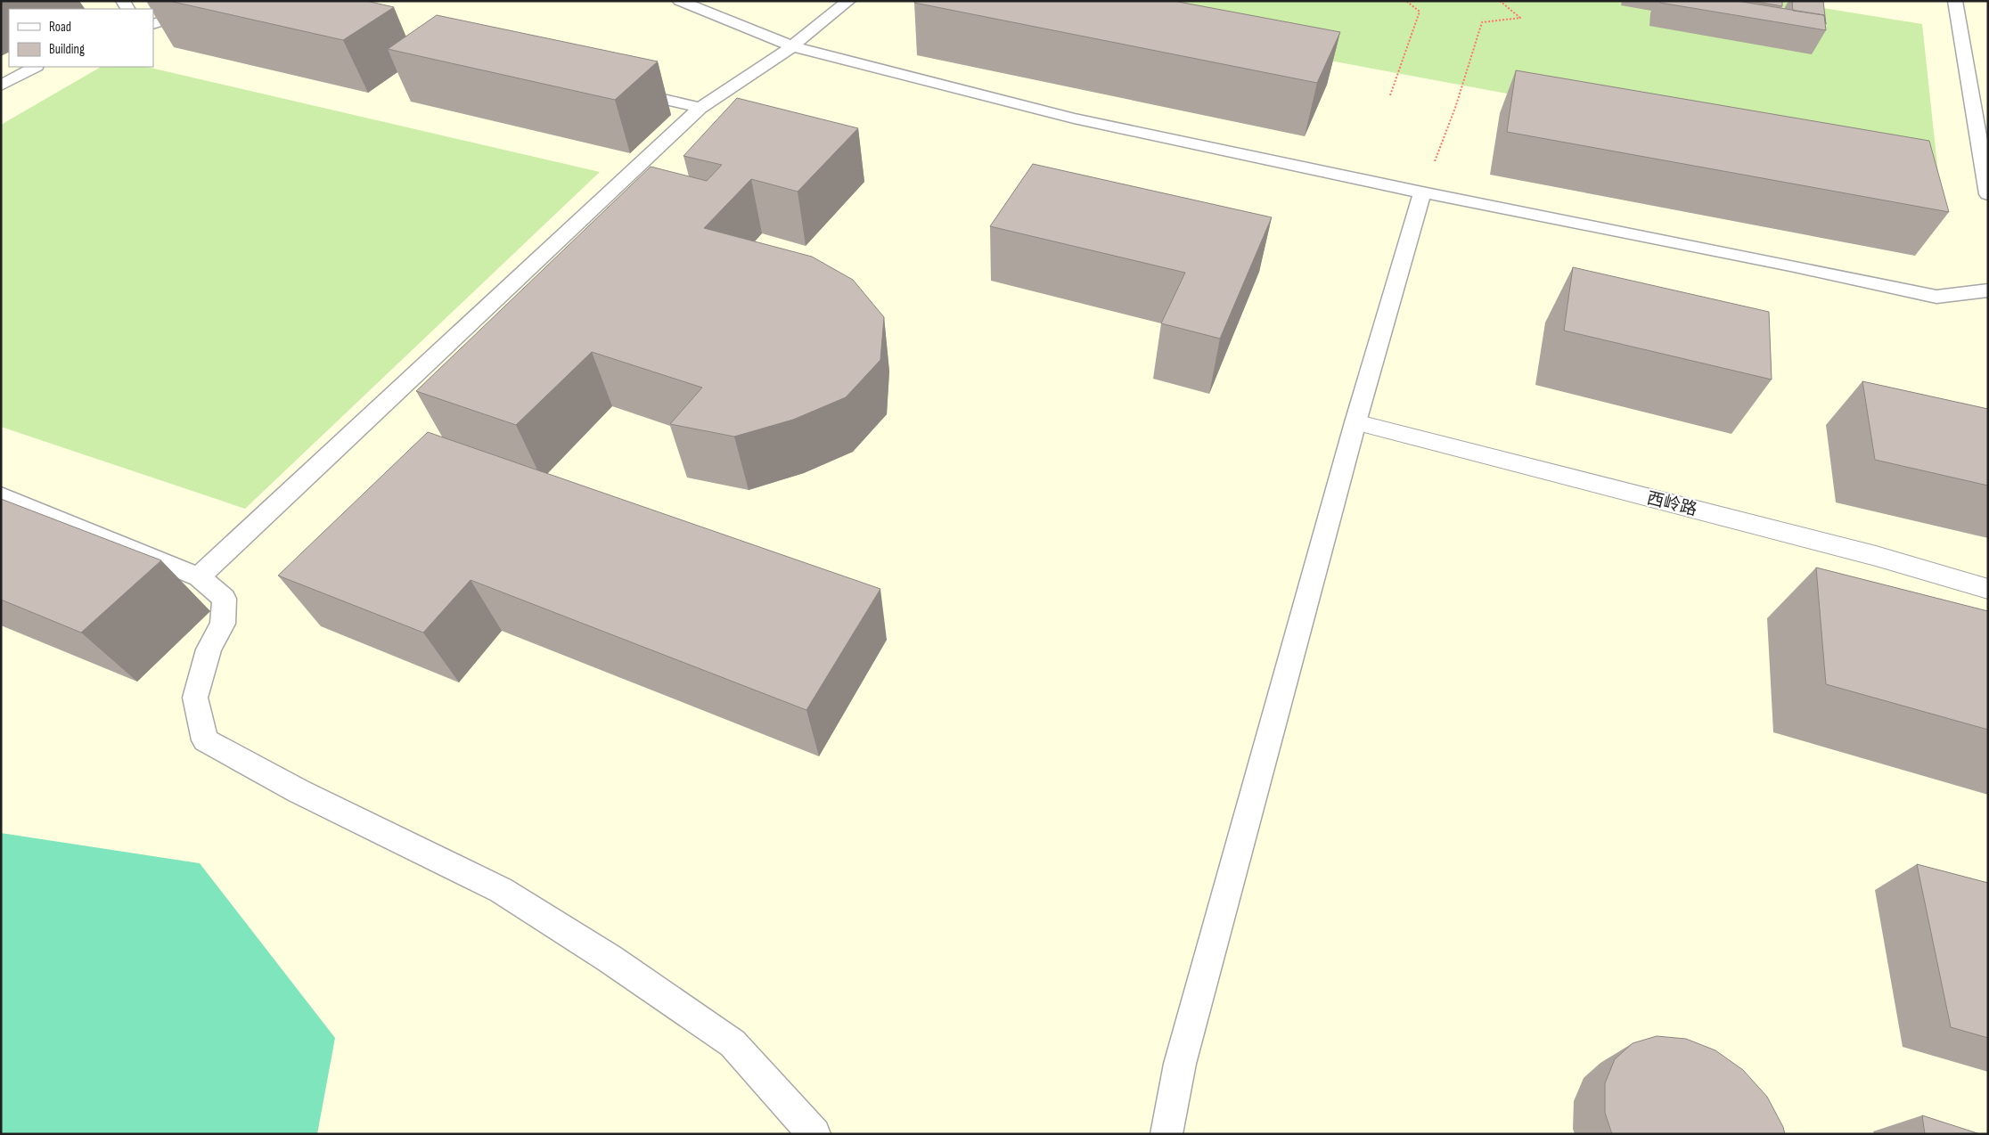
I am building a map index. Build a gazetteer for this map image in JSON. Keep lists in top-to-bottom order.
{
  "streets": {
    "street": ["西岭路"]
  },
  "legend": ["Road", "Building"]
}
